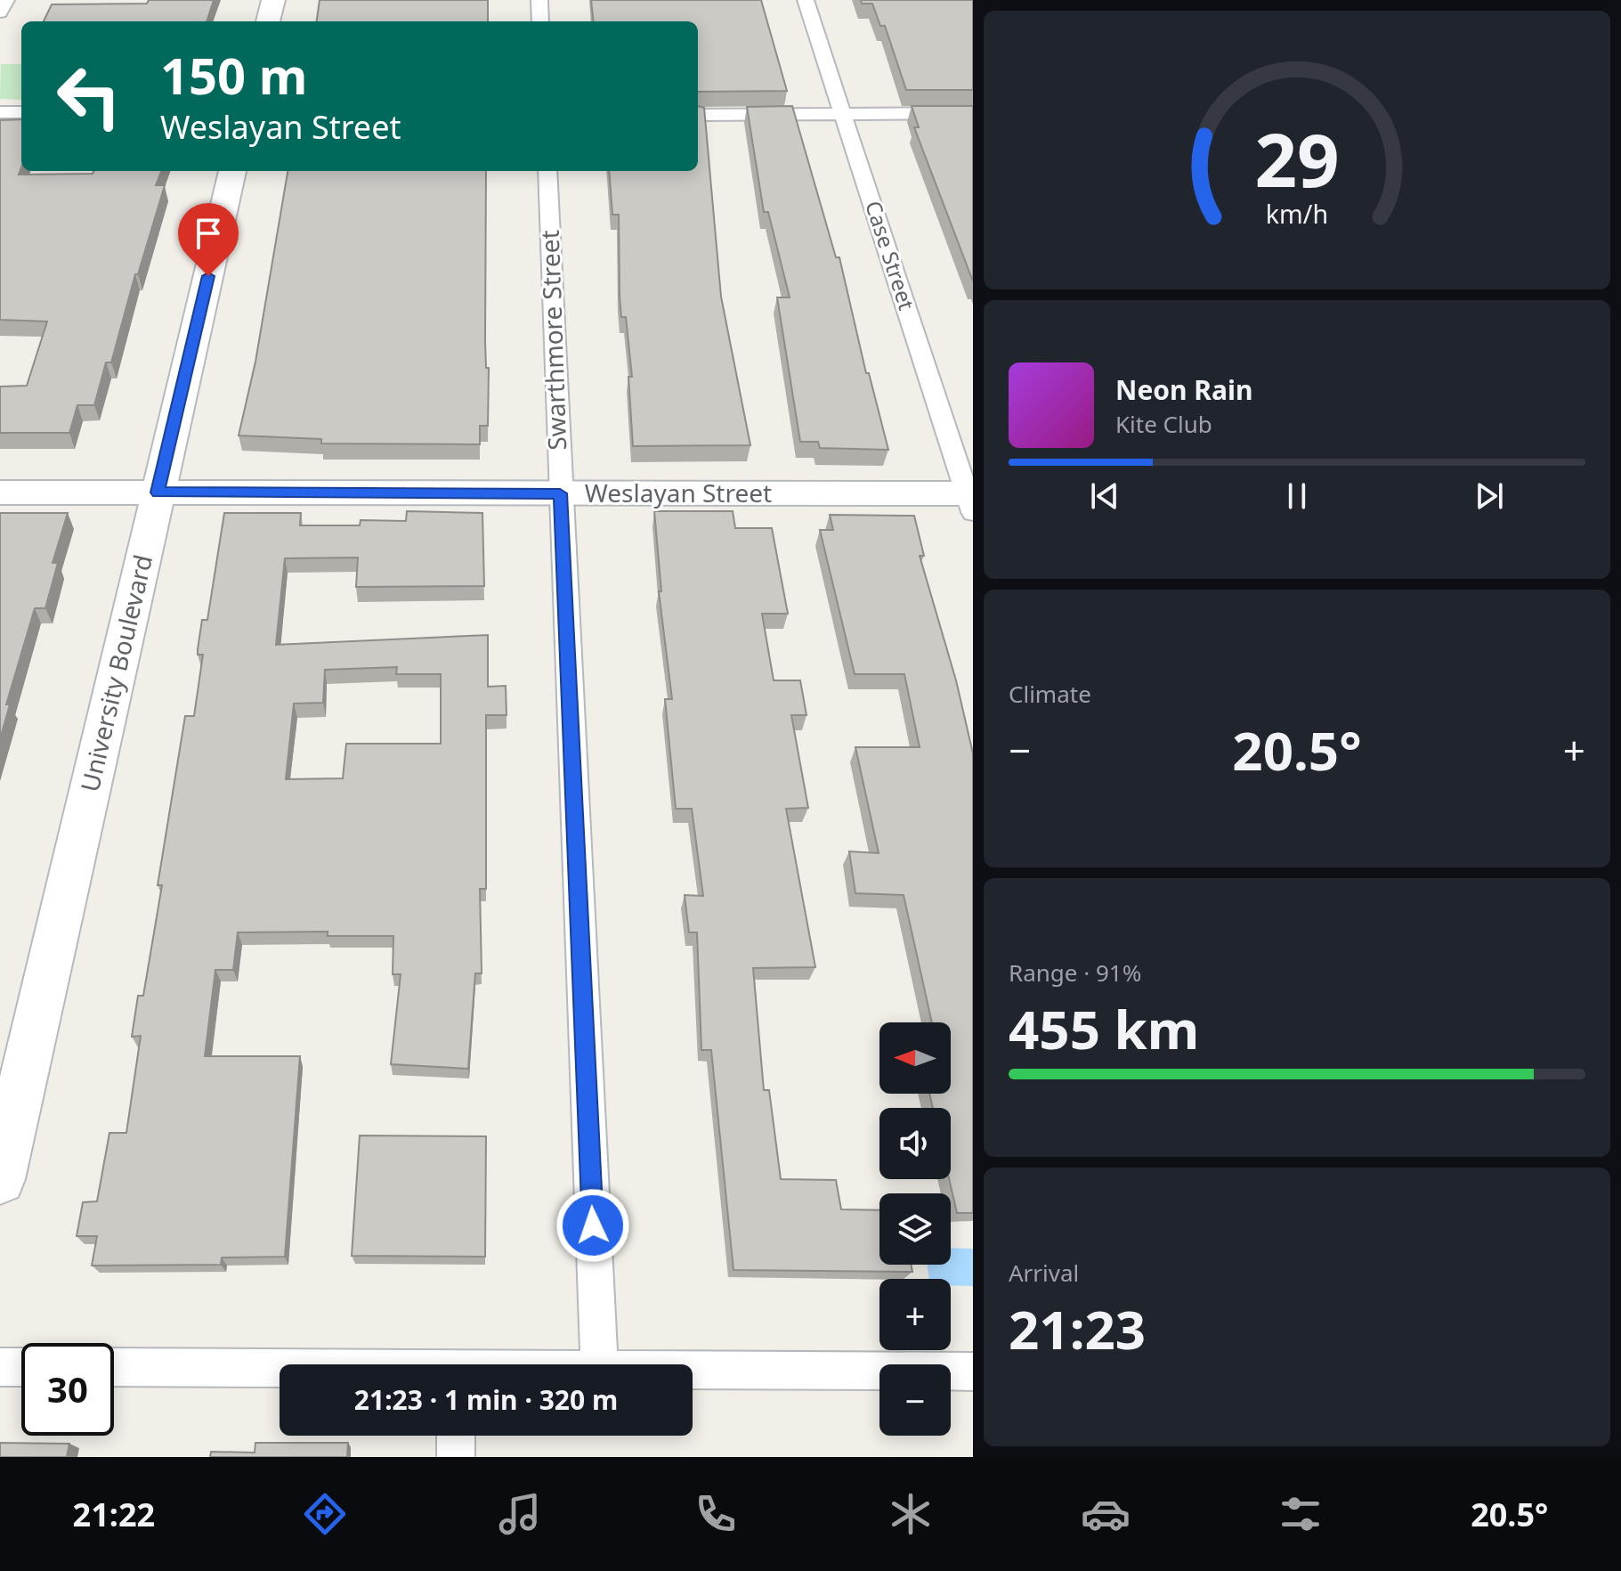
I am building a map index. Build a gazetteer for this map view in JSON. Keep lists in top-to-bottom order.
{
  "streets": {
    "street": [
      "Case Street",
      "Swarthmore Street",
      "Weslayan Street",
      "University Boulevard"
    ]
  },
  "crossings": [
    ["Case Street", "Weslayan Street"],
    ["Swarthmore Street", "Weslayan Street"],
    ["Weslayan Street", "University Boulevard"]
  ],
  "north": "left",
  "page": {
    "turn": ["150 m", "Weslayan Street"],
    "song": ["Neon Rain", "Kite Club"],
    "tile": [
      "Climate",
      ["Range · 91%", "455 km"],
      ["Arrival", "21:23"]
    ],
    "heat": ["−", "20.5°", "+"],
    "map_buttons": ["+", "−"],
    "limit": "30",
    "trip": "21:23 · 1 min · 320 m",
    "tabs": ["21:22", "20.5°"],
    "gauge": ["29", "km/h"]
  }
}
